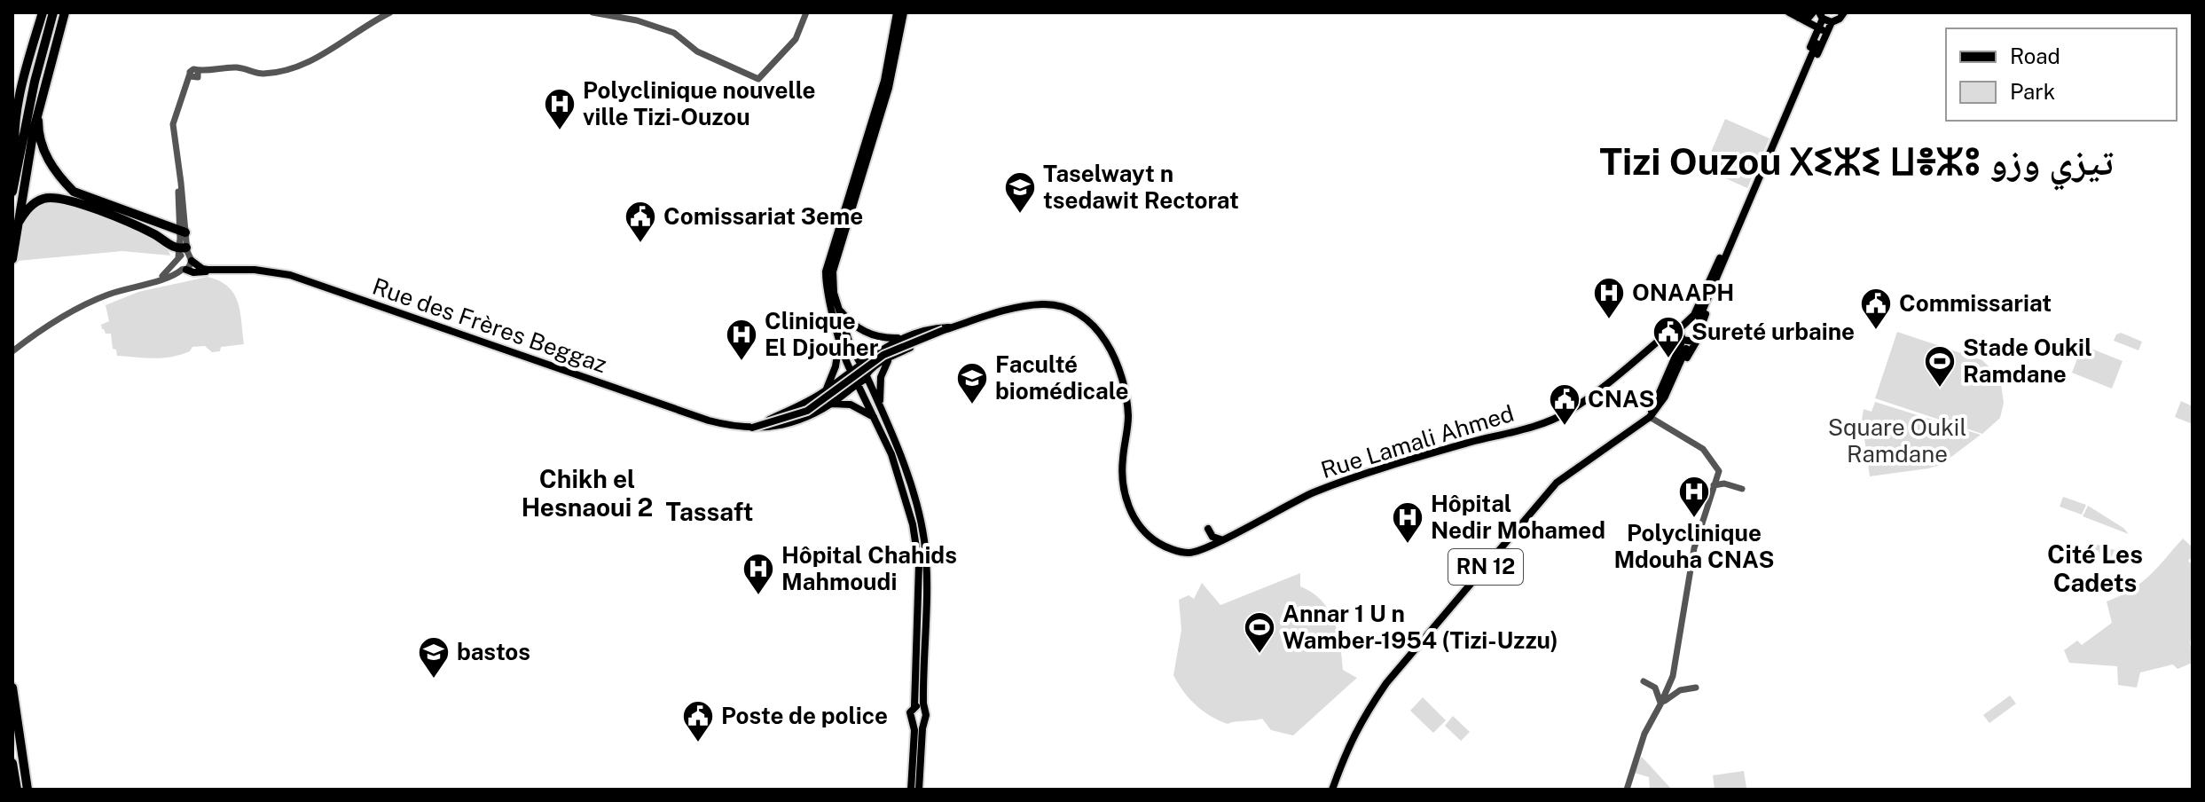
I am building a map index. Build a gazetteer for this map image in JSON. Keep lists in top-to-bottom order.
{
  "streets": {
    "main road": ["Rue des Frères Beggaz", "Rue Lamali Ahmed", "RN 12"]
  },
  "crossings": [
    ["Rue Lamali Ahmed", "RN 12"]
  ],
  "districts": [
    "Tizi Ouzou ⵝⵉⵣⵉ ⵡⴻⵣⵓ تيزي وزو",
    "Chikh el Hesnaoui 2",
    "Tassaft",
    "Cité Les Cadets"
  ],
  "parks": ["Square Oukil Ramdane"],
  "places": {
    "hospital": [
      "Polyclinique nouvelle ville Tizi-Ouzou",
      "ONAAPH",
      "Clinique El Djouher",
      "Polyclinique Mdouha CNAS",
      "Hôpital Nedir Mohamed",
      "Hôpital Chahids Mahmoudi"
    ],
    "school or university": ["Taselwayt n tsedawit Rectorat", "Faculté biomédicale", "bastos"],
    "public building": [
      "Comissariat 3eme",
      "Commissariat",
      "Sureté urbaine",
      "CNAS",
      "Poste de police"
    ],
    "sports": ["Stade Oukil Ramdane", "Annar 1 U n Wamber-1954 (Tizi-Uzzu)"]
  },
  "legend": ["Road", "Park"]
}
